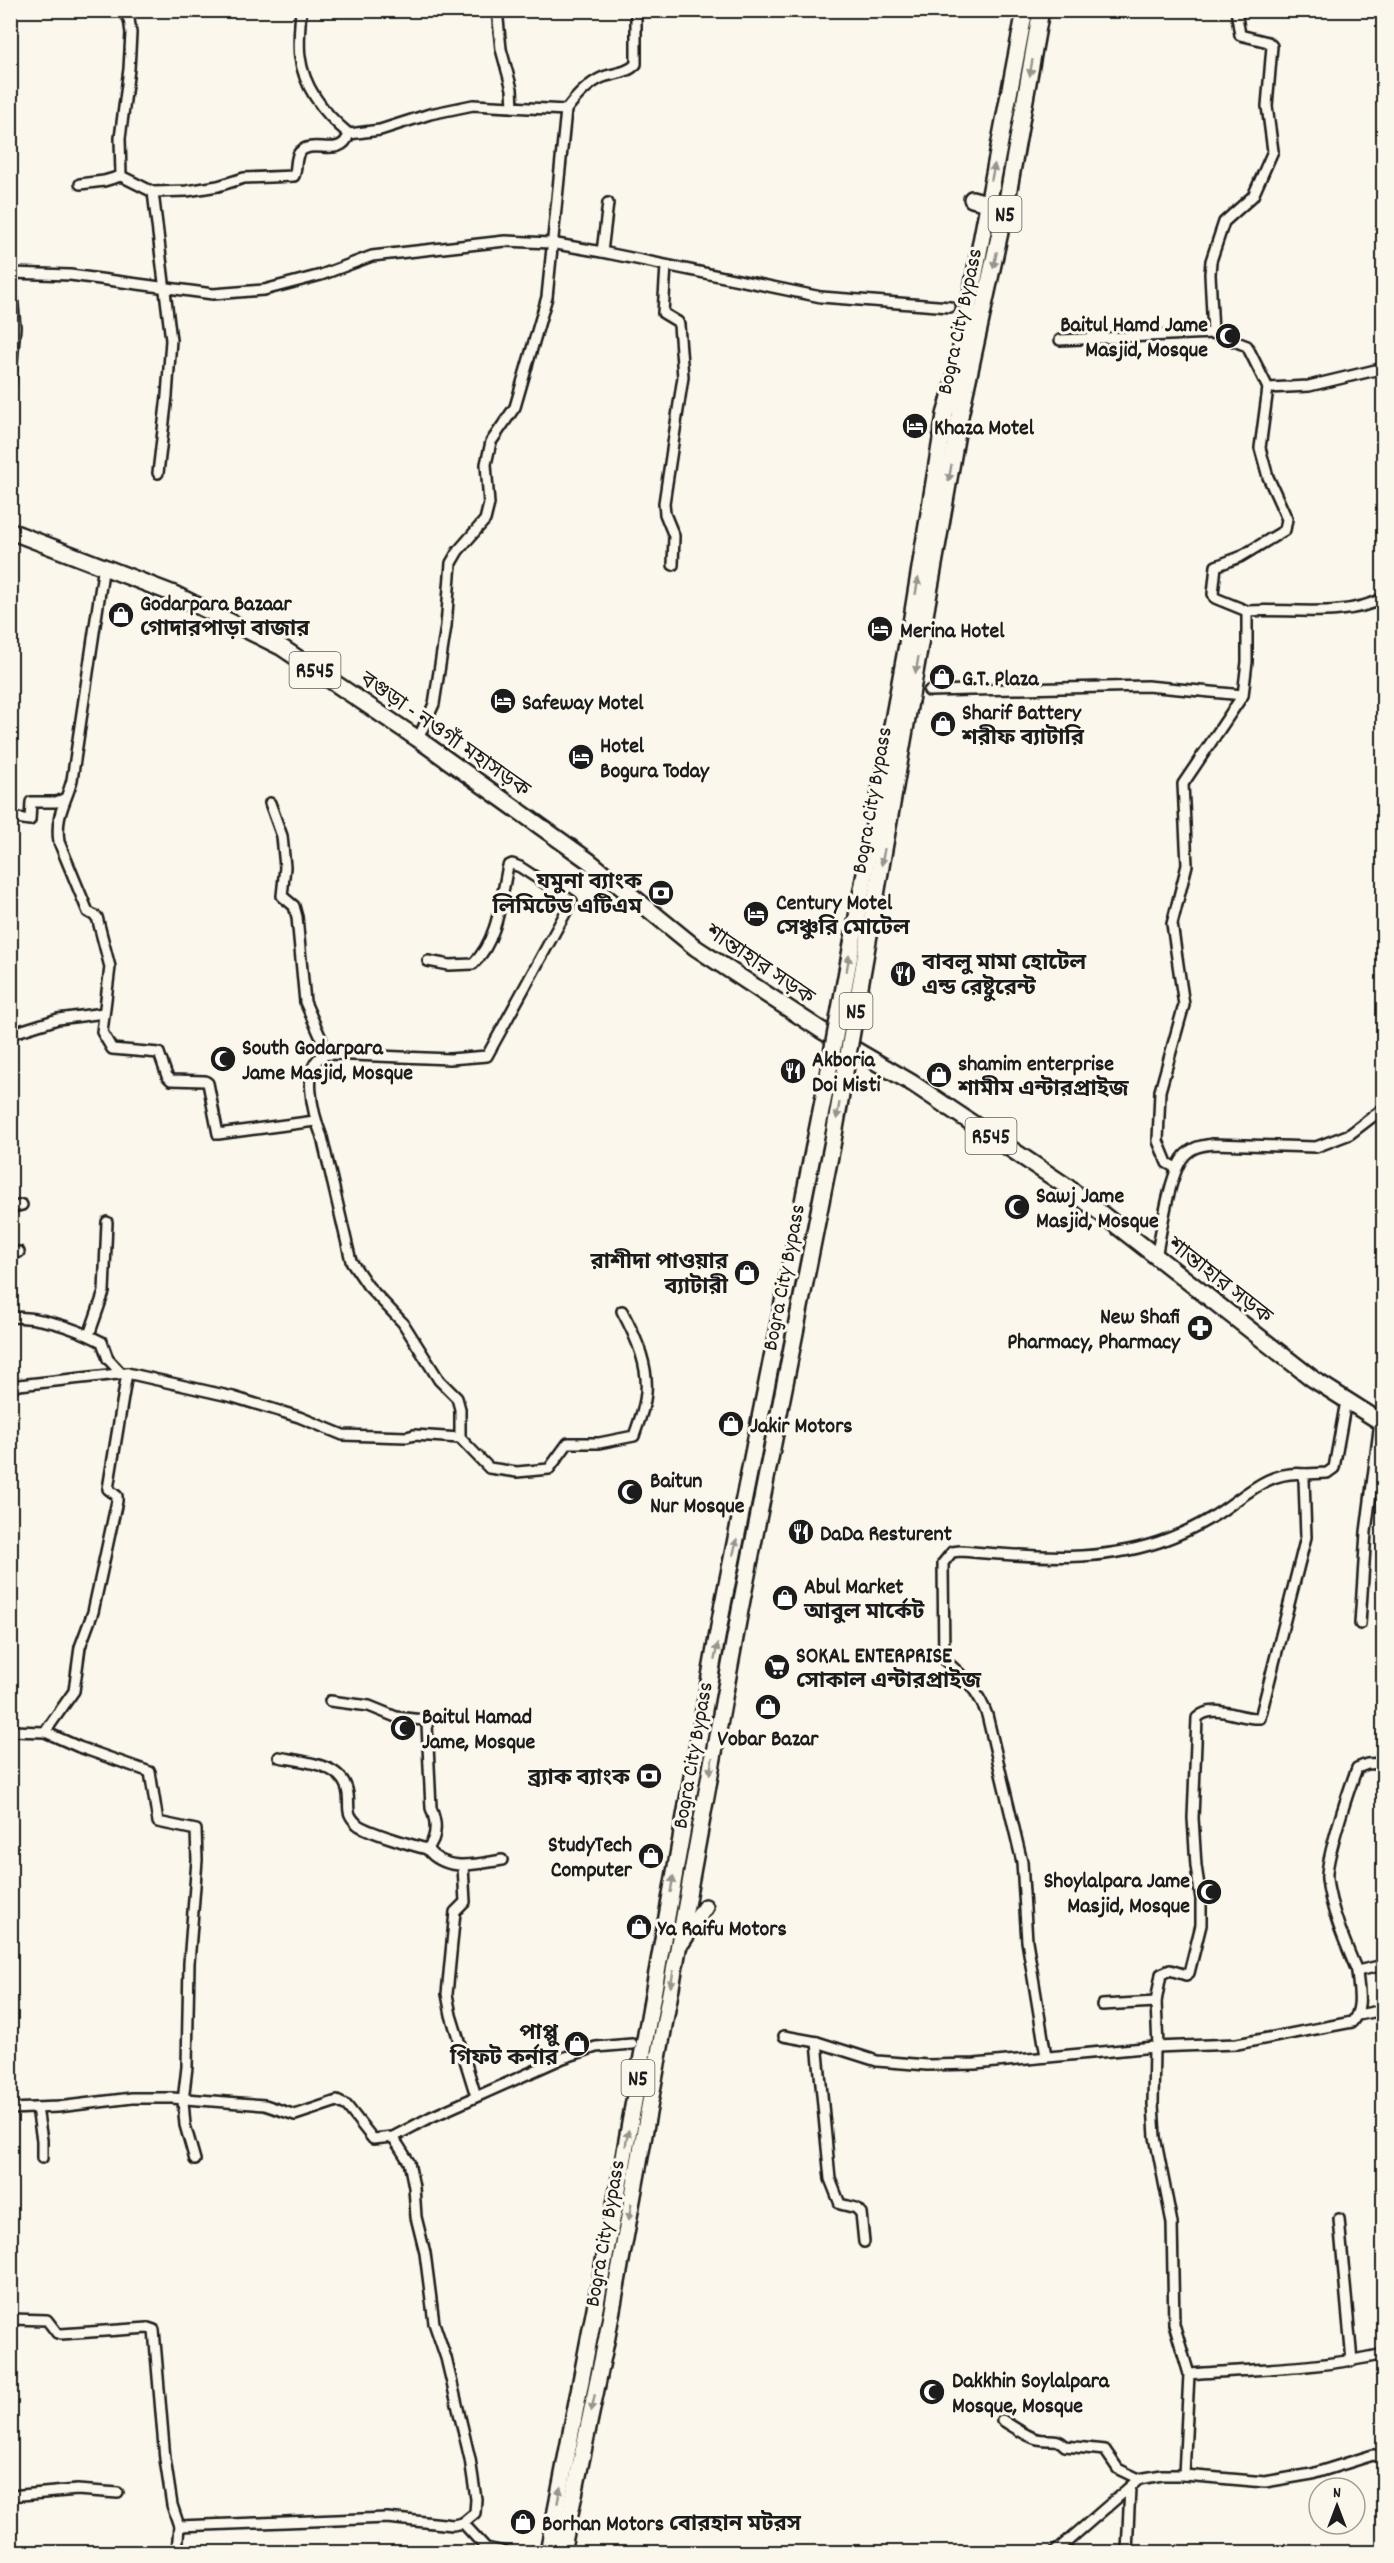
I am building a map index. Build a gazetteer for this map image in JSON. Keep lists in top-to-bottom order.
{
  "streets": {
    "main road": [
      "N5",
      "Bogra City Bypass",
      "R545",
      "বগুড়া - নওগাঁ মহাসড়ক",
      "শান্তাহার সড়ক"
    ]
  },
  "crossings": [
    ["বগুড়া - নওগাঁ মহাসড়ক", "শান্তাহার সড়ক"]
  ],
  "places": {
    "mosque": [
      "Baitul Hamd Jame Masjid, Mosque",
      "South Godarpara Jame Masjid, Mosque",
      "Sawj Jame Masjid, Mosque",
      "Baitun Nur Mosque",
      "Baitul Hamad Jame, Mosque",
      "Shoylalpara Jame Masjid, Mosque",
      "Dakkhin Soylalpara Mosque, Mosque"
    ],
    "hotel": [
      "Khaza Motel",
      "Merina Hotel",
      "Safeway Motel",
      "Hotel Bogura Today",
      "Century Motel সেঞ্চুরি মোটেল"
    ],
    "shop": [
      "Godarpara Bazaar গোদারপাড়া বাজার",
      "G.T. Plaza",
      "Sharif Battery শরীফ ব্যাটারি",
      "shamim enterprise শামীম এন্টারপ্রাইজ",
      "রাশীদা পাওয়ার ব্যাটারী",
      "Jakir Motors",
      "Abul Market আবুল মার্কেট",
      "Vobar Bazar",
      "StudyTech Computer",
      "Ya Raifu Motors",
      "পাপ্পু গিফট কর্নার",
      "Borhan Motors বোরহান মটরস"
    ],
    "bank": ["যমুনা ব্যাংক লিমিটেড এটিএম", "ব্র্যাক ব্যাংক"],
    "restaurant": ["বাবলু মামা হোটেল এন্ড রেষ্টুরেন্ট", "Akboria Doi Misti", "DaDa Resturent"],
    "pharmacy": ["New Shafi Pharmacy, Pharmacy"],
    "supermarket": ["SOKAL ENTERPRISE সোকাল এন্টারপ্রাইজ"]
  },
  "north": "top"
}
